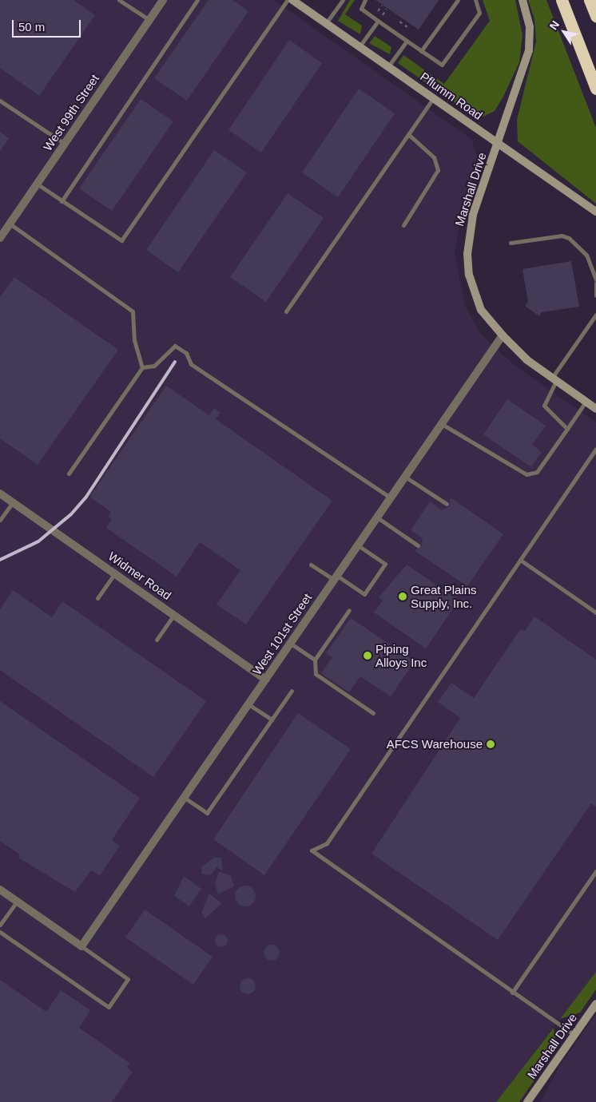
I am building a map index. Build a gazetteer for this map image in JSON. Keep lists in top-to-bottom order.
{
  "streets": {
    "street": [
      "Pflumm Road",
      "West 99th Street",
      "Marshall Drive",
      "Widmer Road",
      "West 101st Street"
    ]
  },
  "crossings": [
    ["Pflumm Road", "Marshall Drive"],
    ["Marshall Drive", "West 101st Street"],
    ["Widmer Road", "West 101st Street"]
  ],
  "places": ["Great Plains Supply, Inc.", "Piping Alloys Inc", "AFCS Warehouse"],
  "scale_bar": "50 m",
  "north": "top left"
}
